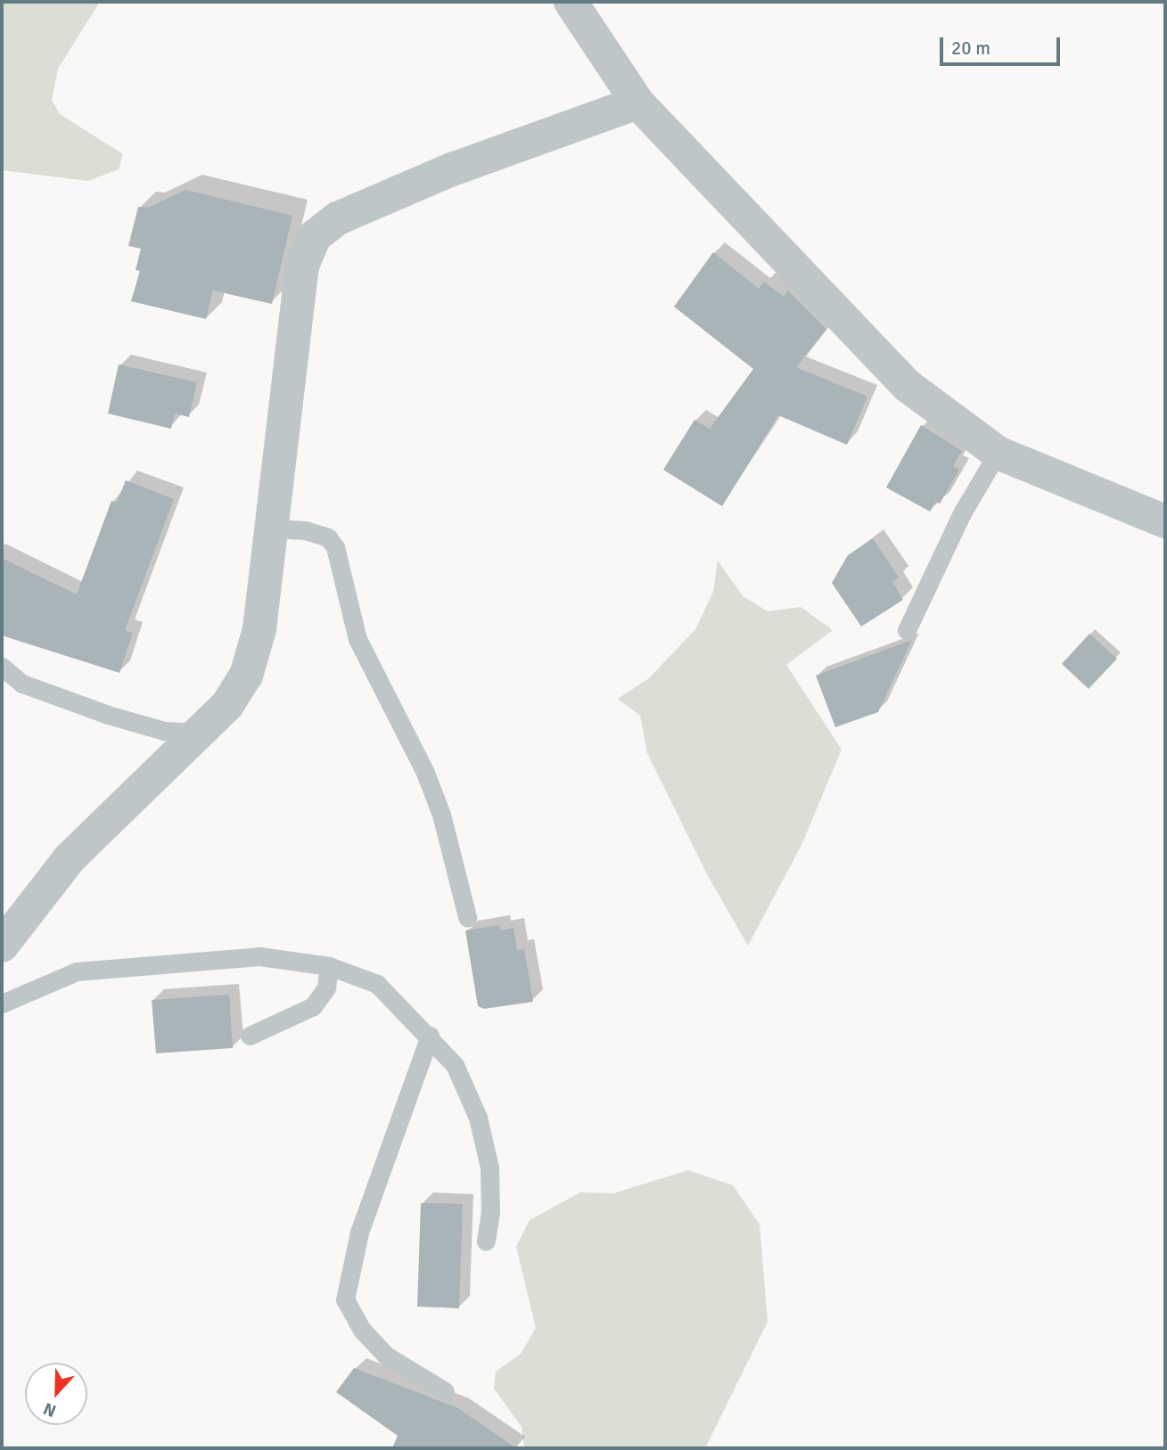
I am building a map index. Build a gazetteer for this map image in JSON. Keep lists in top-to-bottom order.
{
  "scale_bar": "20 m",
  "north": "bottom"
}
